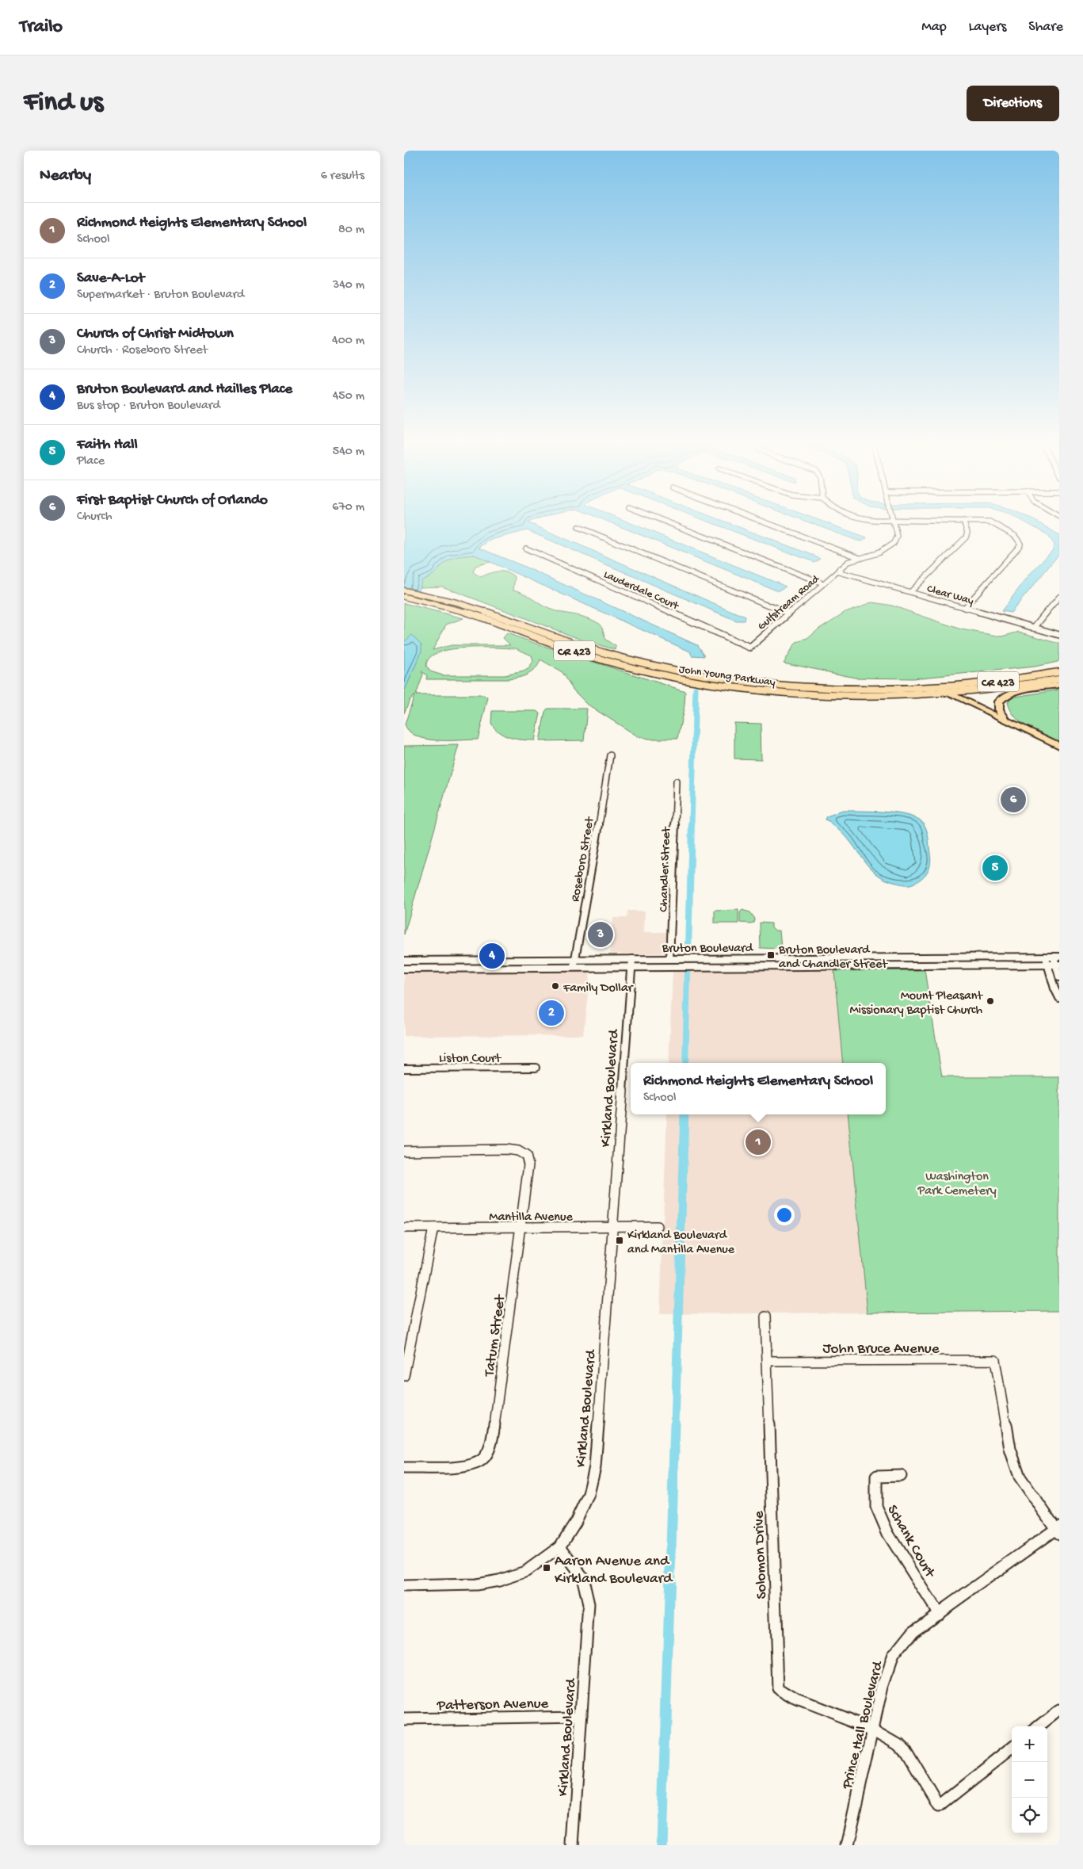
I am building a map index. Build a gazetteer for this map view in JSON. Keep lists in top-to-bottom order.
{
  "streets": {
    "main road": ["CR 423", "John Young Parkway"],
    "street": [
      "Lauderdale Court",
      "Clear Way",
      "Gulfstream Road",
      "Roseboro Street",
      "Chandler Street",
      "Bruton Boulevard",
      "Liston Court",
      "Kirkland Boulevard",
      "Mantilla Avenue",
      "Tatum Street",
      "John Bruce Avenue",
      "Schank Court",
      "Solomon Drive",
      "Patterson Avenue",
      "Prince Hall Boulevard"
    ]
  },
  "crossings": [
    ["Lauderdale Court", "Gulfstream Road"],
    ["Clear Way", "Gulfstream Road"],
    ["Roseboro Street", "Bruton Boulevard"],
    ["Chandler Street", "Bruton Boulevard"],
    ["Bruton Boulevard", "Kirkland Boulevard"],
    ["Kirkland Boulevard", "Mantilla Avenue"],
    ["Kirkland Boulevard", "Patterson Avenue"],
    ["Mantilla Avenue", "Tatum Street"],
    ["John Bruce Avenue", "Solomon Drive"],
    ["John Bruce Avenue", "Prince Hall Boulevard"],
    ["Schank Court", "Prince Hall Boulevard"],
    ["Solomon Drive", "Prince Hall Boulevard"]
  ],
  "parks": ["Washington Park Cemetery"],
  "places": {
    "transit": ["Bruton Boulevard and Chandler Street", "Kirkland Boulevard and Mantilla Avenue", "Aaron Avenue and Kirkland Boulevard"],
    "other": ["Family Dollar", "Mount Pleasant Missionary Baptist Church"]
  },
  "page": {
    "header": "Trailo",
    "nav": ["Map", "Layers", "Share"],
    "buttons": "Directions",
    "title": "Find us",
    "heading": ["Nearby", "6 results"],
    "list": [
      {
        "mark": "1",
        "name": "Richmond Heights Elementary School",
        "note": "School",
        "value": "80 m"
      },
      {
        "mark": "2",
        "name": "Save-A-Lot",
        "note": "Supermarket · Bruton Boulevard",
        "value": "340 m"
      },
      {
        "mark": "3",
        "name": "Church of Christ Midtown",
        "note": "Church · Roseboro Street",
        "value": "400 m"
      },
      {
        "mark": "4",
        "name": "Bruton Boulevard and Hailles Place",
        "note": "Bus stop · Bruton Boulevard",
        "value": "450 m"
      },
      {
        "mark": "5",
        "name": "Faith Hall",
        "note": "Place",
        "value": "540 m"
      },
      {
        "mark": "6",
        "name": "First Baptist Church of Orlando",
        "note": "Church",
        "value": "670 m"
      }
    ],
    "pins": [
      "6",
      "5",
      "3",
      "4",
      "2",
      "1"
    ],
    "popup": ["Richmond Heights Elementary School", "School"],
    "map_buttons": ["+", "−"]
  }
}
